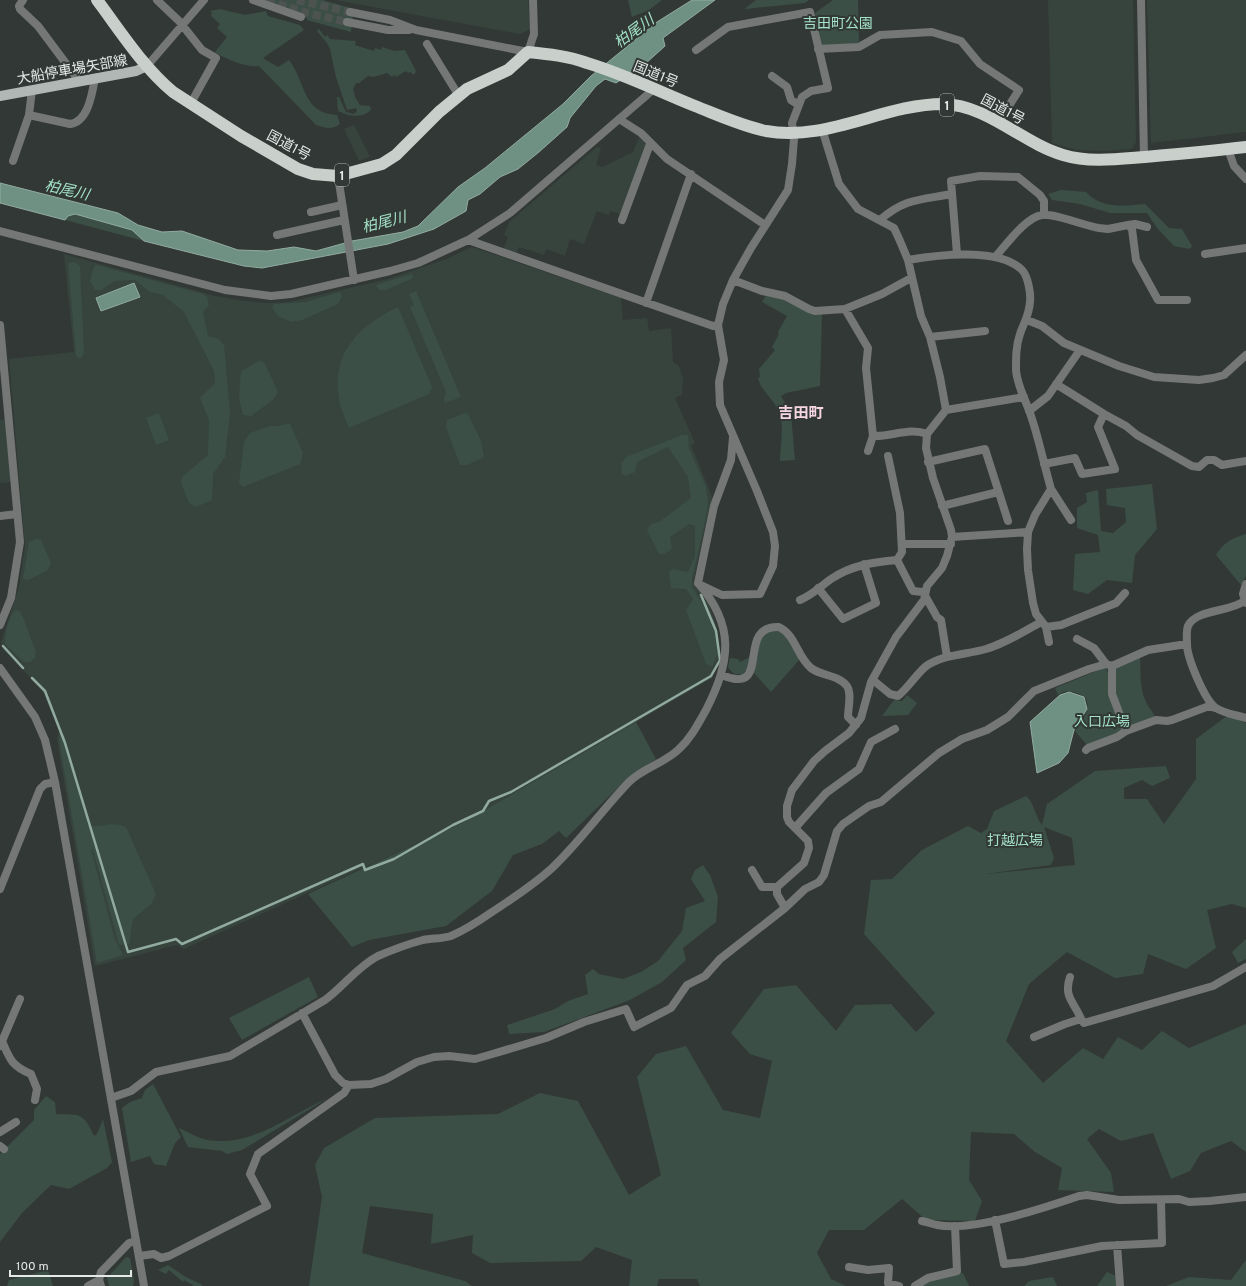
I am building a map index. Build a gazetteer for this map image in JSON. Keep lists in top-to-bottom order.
{
  "streets": {
    "highway": ["国道1号", "1"],
    "main road": ["大船停車場矢部線"]
  },
  "crossings": [
    ["大船停車場矢部線", "国道1号"]
  ],
  "districts": ["吉田町"],
  "water": ["柏尾川"],
  "parks": ["吉田町公園", "入口広場", "打越広場"],
  "scale_bar": "100 m"
}
